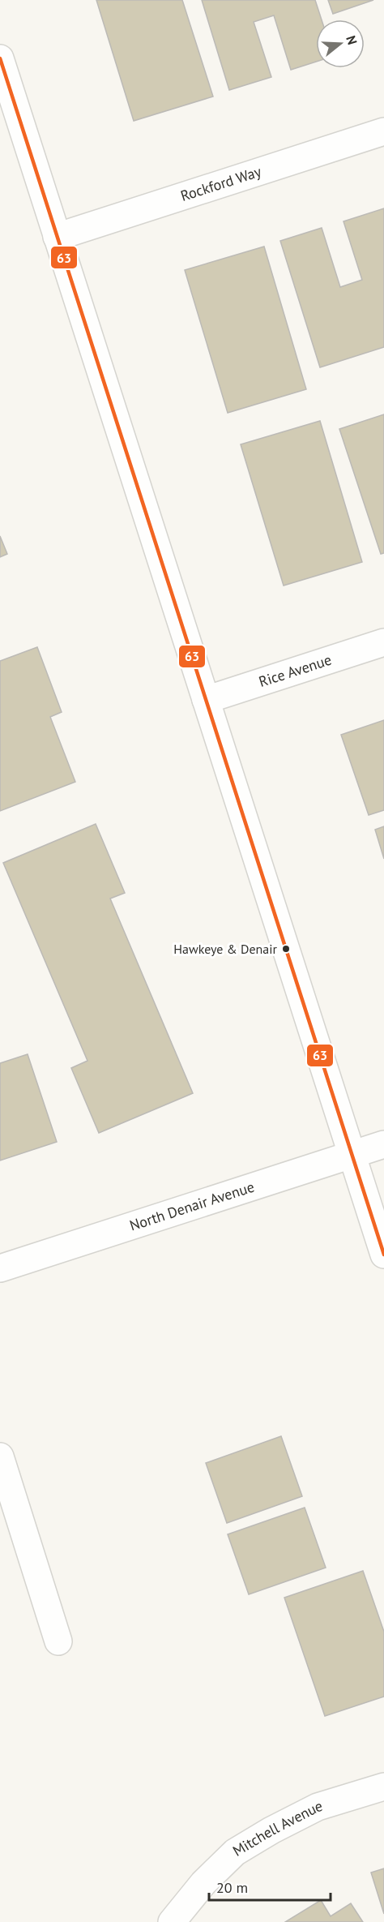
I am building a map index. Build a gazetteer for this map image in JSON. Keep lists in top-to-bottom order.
{
  "streets": {
    "street": [
      "Rockford Way",
      "Rice Avenue",
      "North Denair Avenue",
      "Mitchell Avenue"
    ]
  },
  "places": ["Hawkeye & Denair"],
  "lines": ["transit line 63"],
  "scale_bar": "20 m",
  "north": "right"
}
